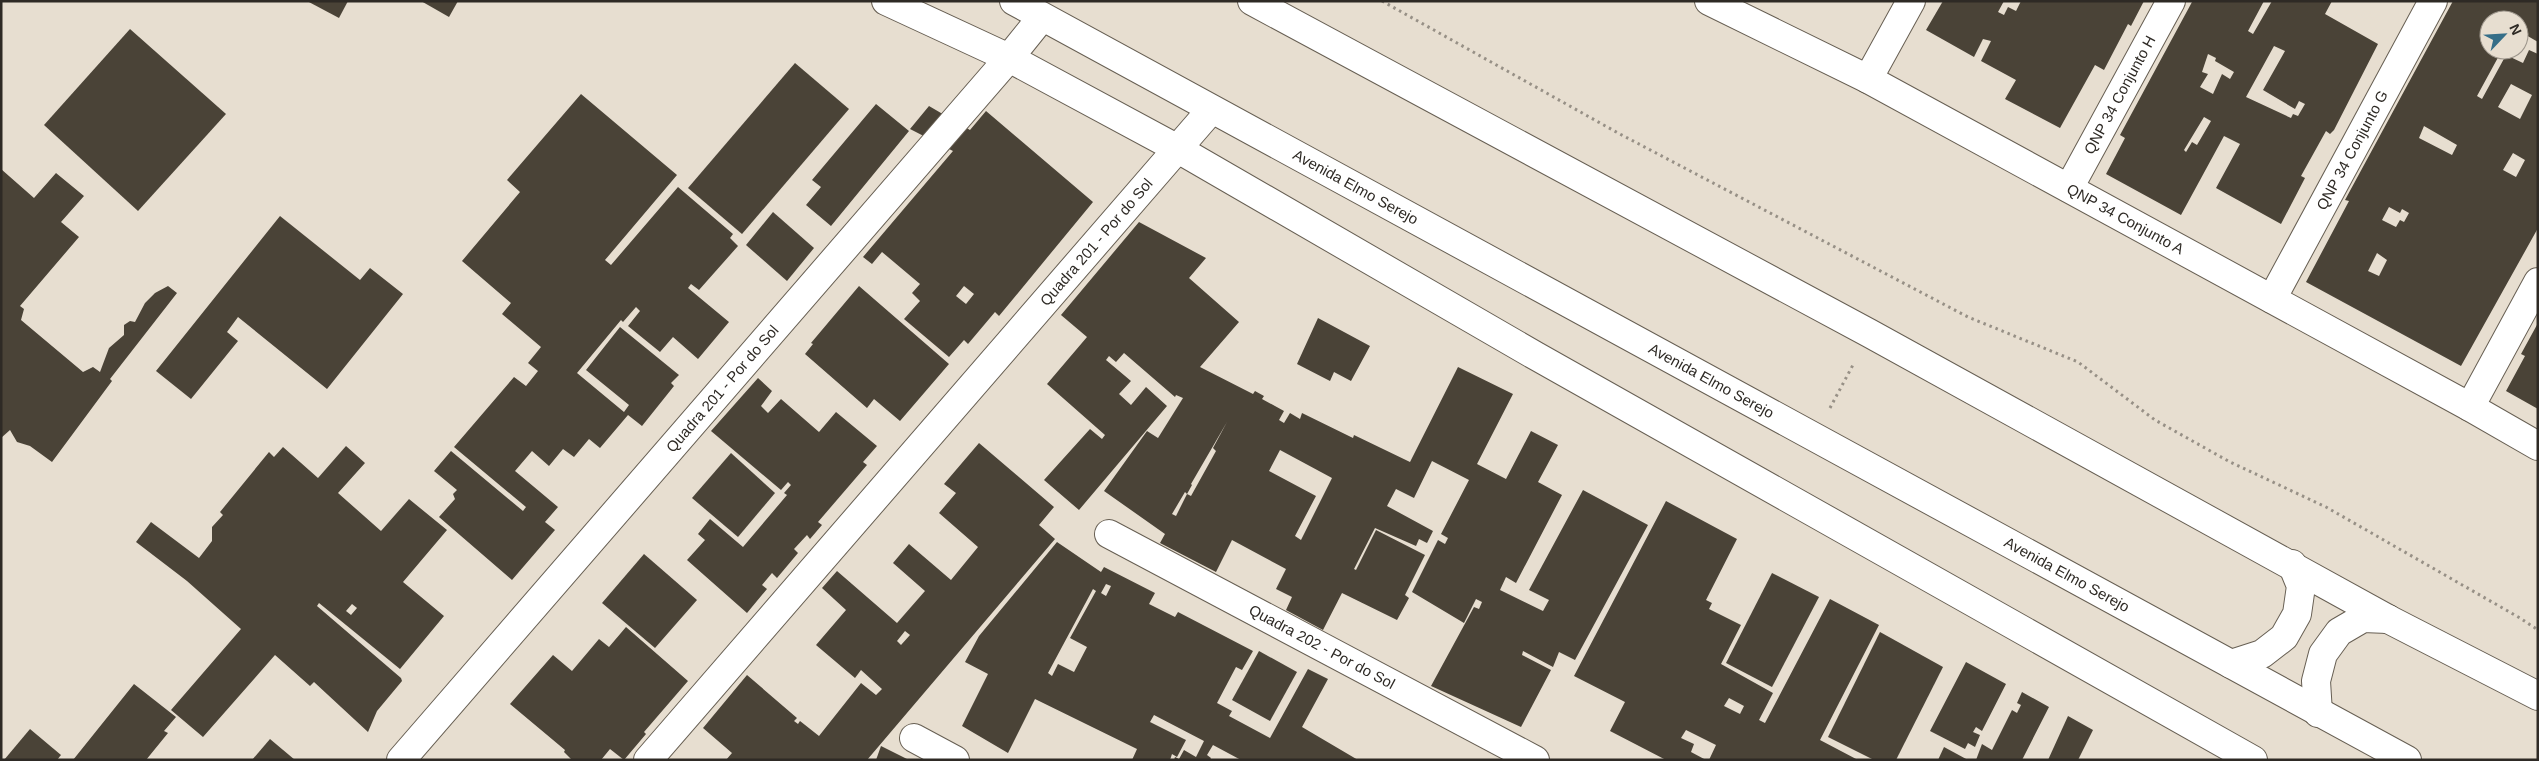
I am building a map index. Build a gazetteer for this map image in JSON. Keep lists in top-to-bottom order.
{
  "streets": {
    "street": [
      "QNP 34 Conjunto H",
      "QNP 34 Conjunto G",
      "Avenida Elmo Serejo",
      "QNP 34 Conjunto A",
      "Quadra 201 - Por do Sol",
      "Quadra 202 - Por do Sol"
    ]
  },
  "crossings": [
    ["QNP 34 Conjunto H", "QNP 34 Conjunto A"],
    ["QNP 34 Conjunto G", "QNP 34 Conjunto A"],
    ["Avenida Elmo Serejo", "Quadra 201 - Por do Sol"]
  ],
  "north": "top right"
}
